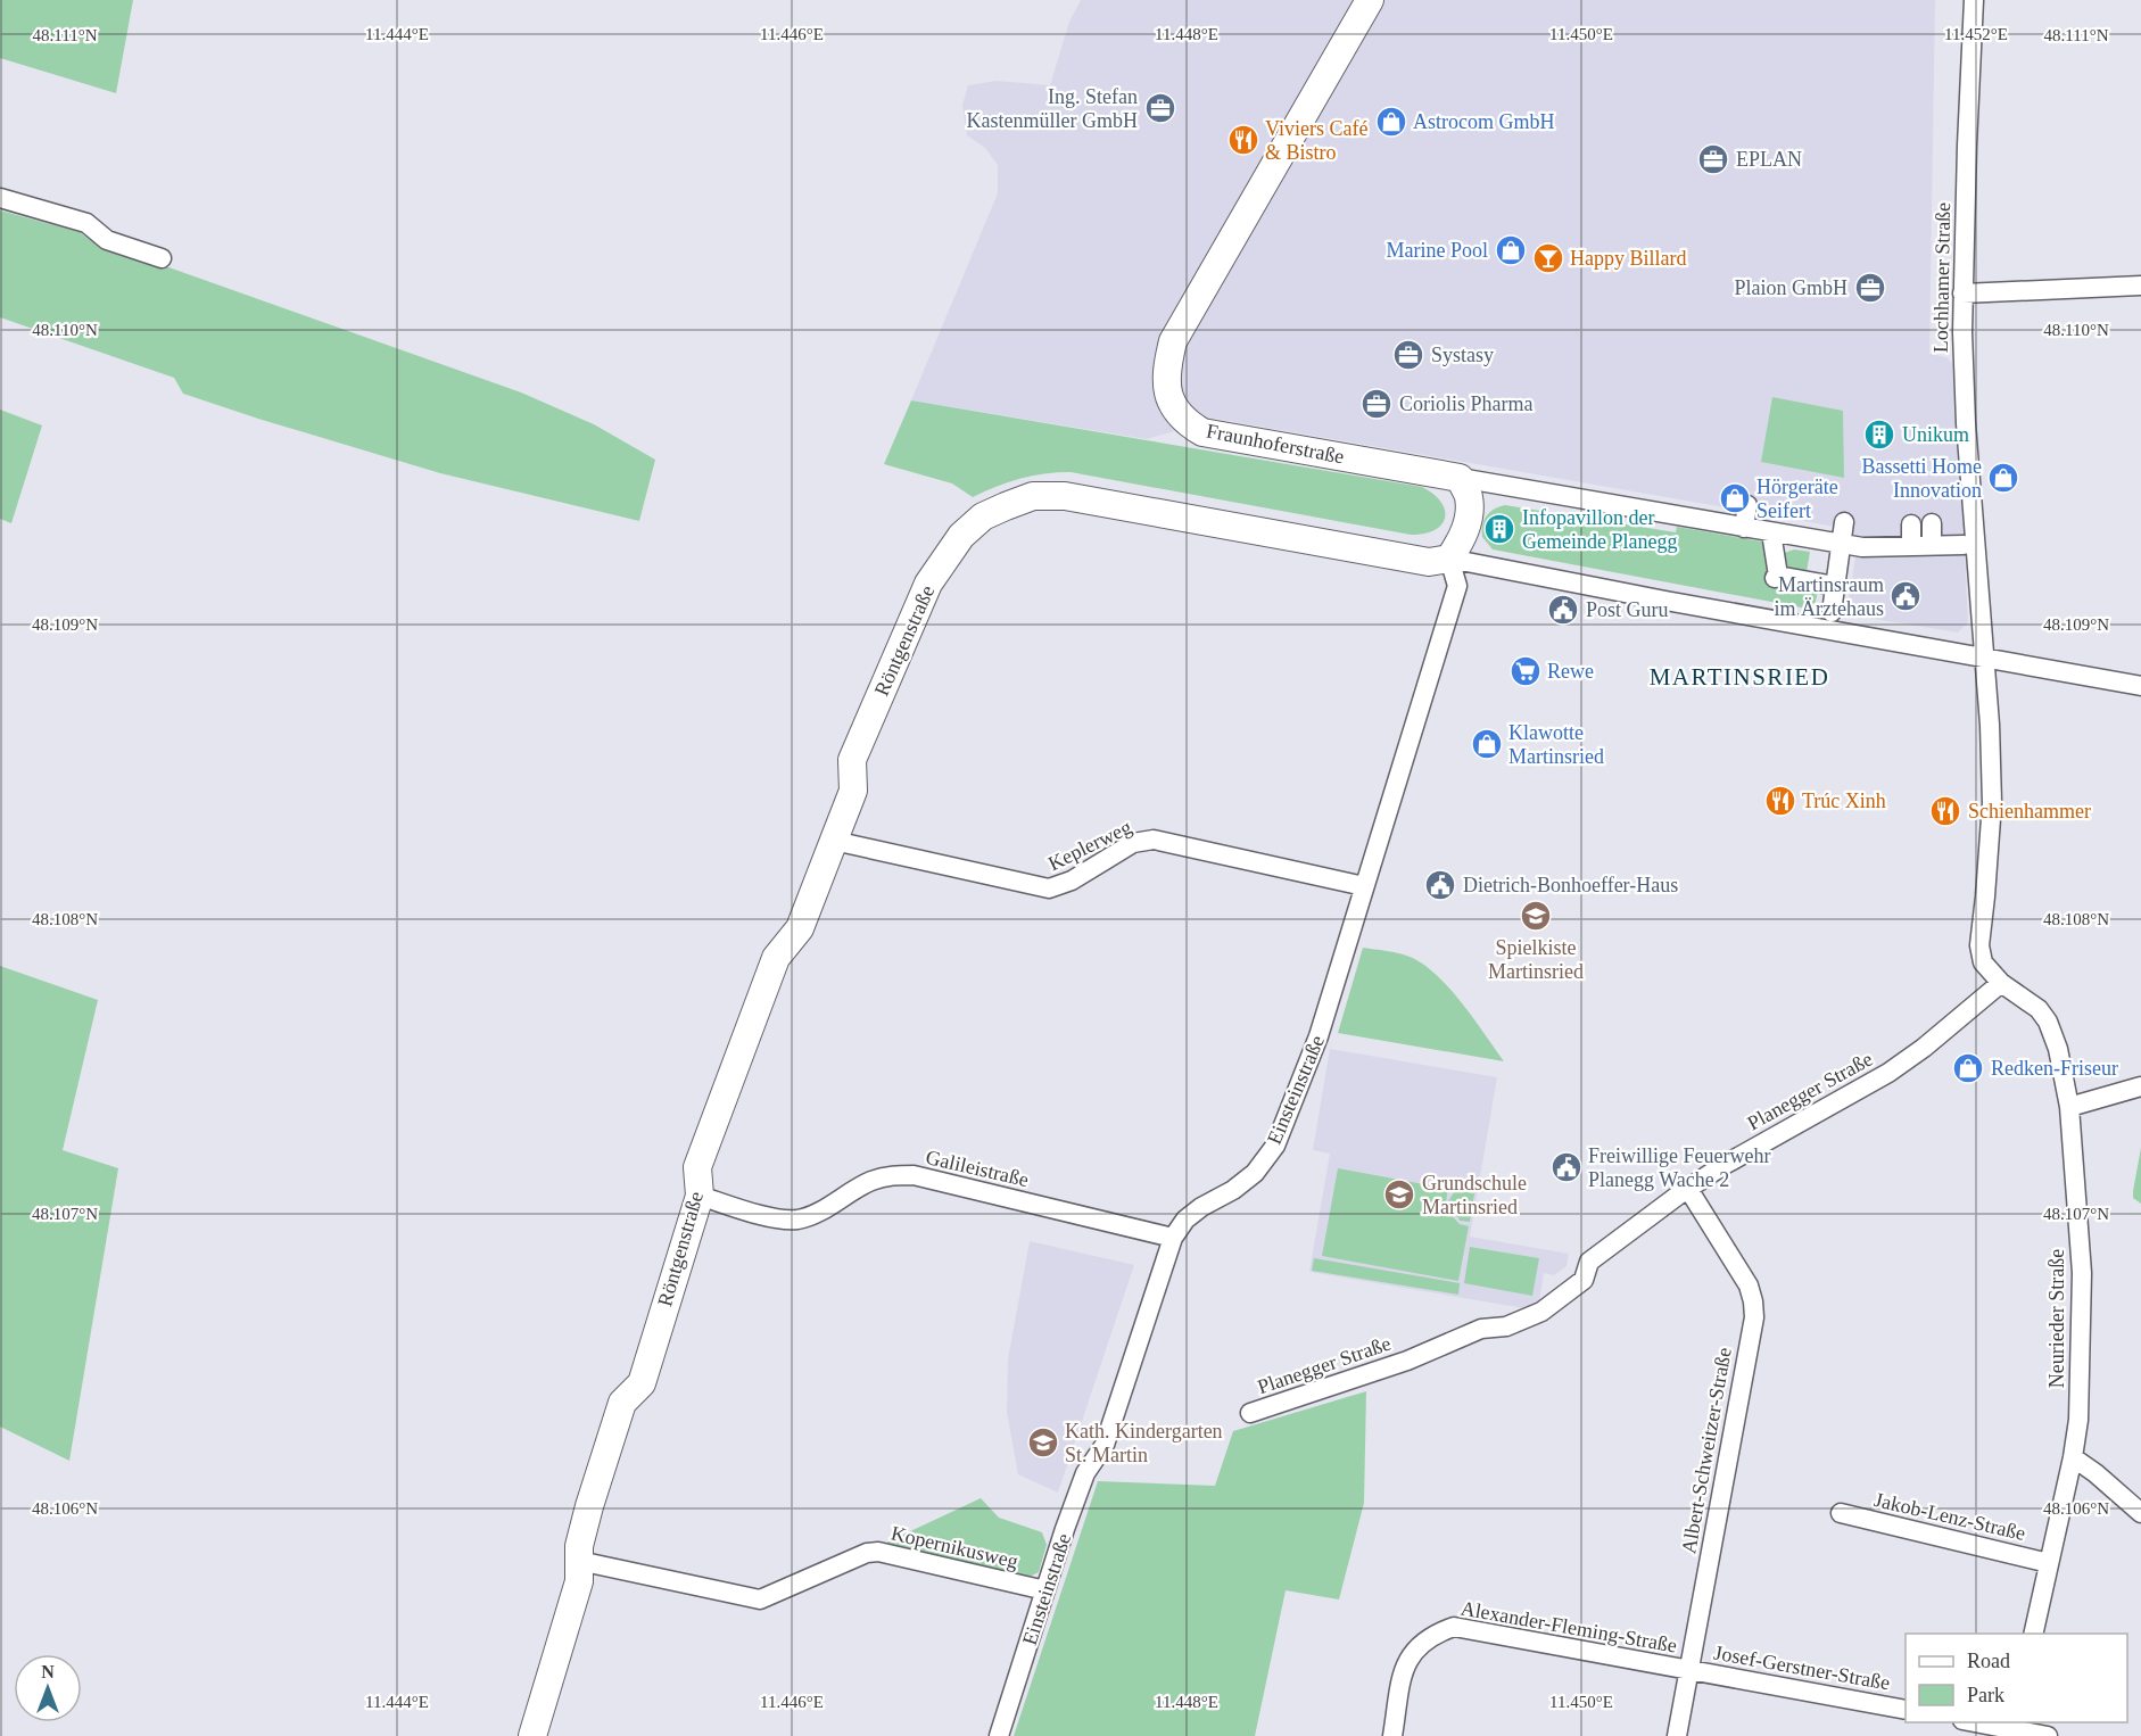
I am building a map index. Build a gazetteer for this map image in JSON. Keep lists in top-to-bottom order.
{
  "streets": {
    "street": [
      "Lochhamer Straße",
      "Fraunhoferstraße",
      "Röntgenstraße",
      "Keplerweg",
      "Einsteinstraße",
      "Planegger Straße",
      "Galileistraße",
      "Neurieder Straße",
      "Albert-Schweitzer-Straße",
      "Jakob-Lenz-Straße",
      "Kopernikusweg",
      "Alexander-Fleming-Straße",
      "Josef-Gerstner-Straße"
    ]
  },
  "crossings": [
    ["Lochhamer Straße", "Fraunhoferstraße"],
    ["Röntgenstraße", "Keplerweg"],
    ["Röntgenstraße", "Einsteinstraße"],
    ["Röntgenstraße", "Galileistraße"],
    ["Röntgenstraße", "Kopernikusweg"],
    ["Keplerweg", "Einsteinstraße"],
    ["Einsteinstraße", "Galileistraße"],
    ["Einsteinstraße", "Kopernikusweg"],
    ["Planegger Straße", "Neurieder Straße"],
    ["Planegger Straße", "Albert-Schweitzer-Straße"],
    ["Neurieder Straße", "Jakob-Lenz-Straße"],
    ["Albert-Schweitzer-Straße", "Alexander-Fleming-Straße"],
    ["Albert-Schweitzer-Straße", "Josef-Gerstner-Straße"],
    ["Alexander-Fleming-Straße", "Josef-Gerstner-Straße"]
  ],
  "districts": ["MARTINSRIED"],
  "places": {
    "office": [
      "Ing. Stefan Kastenmüller GmbH",
      "EPLAN",
      "Plaion GmbH",
      "Systasy",
      "Coriolis Pharma"
    ],
    "shop": [
      "Astrocom GmbH",
      "Marine Pool",
      "Bassetti Home Innovation",
      "Hörgeräte Seifert",
      "Klawotte Martinsried",
      "Redken-Friseur"
    ],
    "restaurant": ["Viviers Café & Bistro", "Trúc Xinh", "Schienhammer"],
    "bar": ["Happy Billard"],
    "building": ["Unikum", "Infopavillon der Gemeinde Planegg"],
    "public building": [
      "Martinsraum im Ärztehaus",
      "Post Guru",
      "Dietrich-Bonhoeffer-Haus",
      "Freiwillige Feuerwehr Planegg Wache 2"
    ],
    "supermarket": ["Rewe"],
    "school or university": ["Spielkiste Martinsried", "Grundschule Martinsried", "Kath. Kindergarten St. Martin"]
  },
  "legend": ["Road", "Park"],
  "north": "top",
  "coordinates": [
    "11.444°E",
    "11.446°E",
    "11.448°E",
    "11.450°E",
    "11.452°E",
    "48.111°N",
    "48.110°N",
    "48.109°N",
    "48.108°N",
    "48.107°N",
    "48.106°N"
  ]
}
